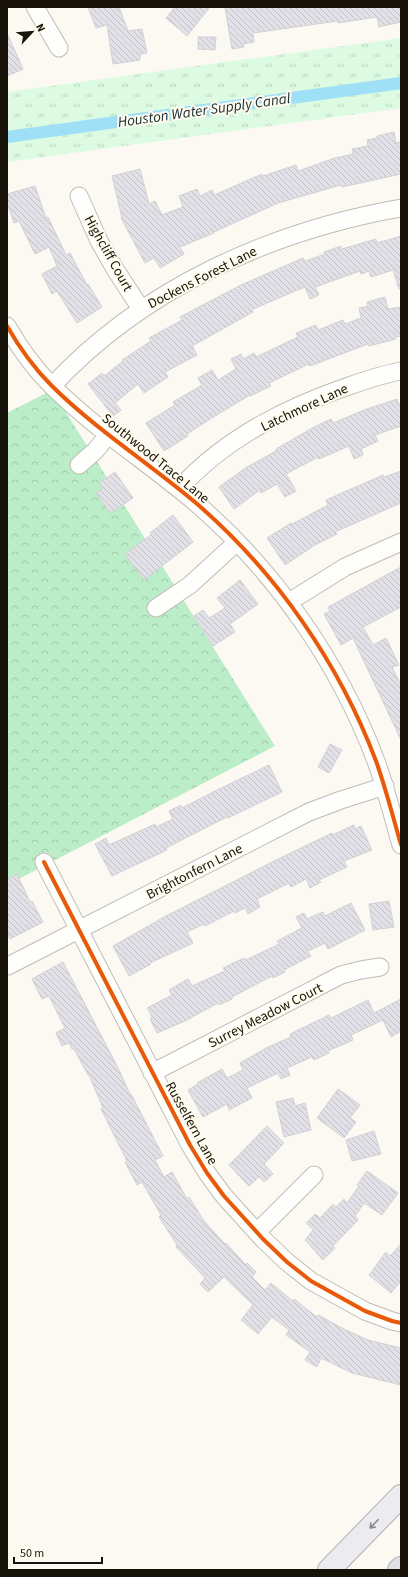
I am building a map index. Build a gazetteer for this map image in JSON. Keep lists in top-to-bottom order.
{
  "streets": {
    "street": [
      "Highcliff Court",
      "Dockens Forest Lane",
      "Latchmore Lane",
      "Southwood Trace Lane",
      "Brightonfern Lane",
      "Surrey Meadow Court",
      "Russelfern Lane"
    ]
  },
  "crossings": [
    ["Highcliff Court", "Dockens Forest Lane"],
    ["Dockens Forest Lane", "Southwood Trace Lane"],
    ["Latchmore Lane", "Southwood Trace Lane"],
    ["Southwood Trace Lane", "Brightonfern Lane"],
    ["Brightonfern Lane", "Russelfern Lane"],
    ["Surrey Meadow Court", "Russelfern Lane"]
  ],
  "water": ["Houston Water Supply Canal"],
  "scale_bar": "50 m",
  "north": "top right"
}
